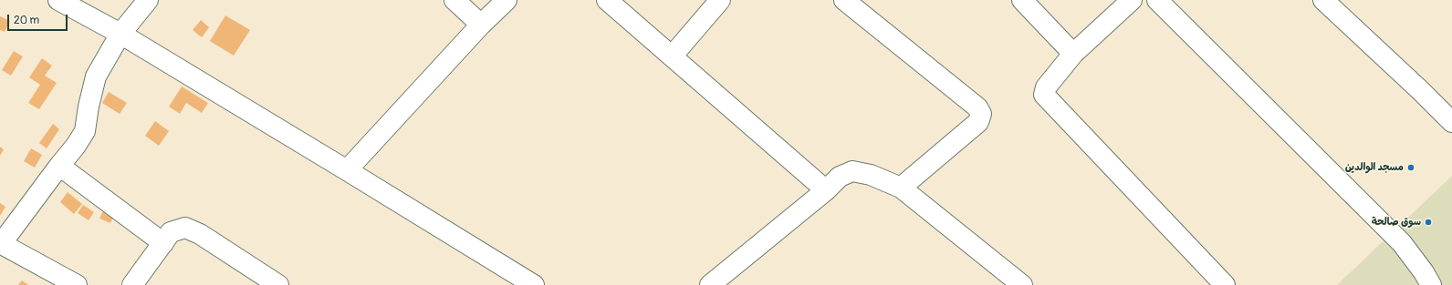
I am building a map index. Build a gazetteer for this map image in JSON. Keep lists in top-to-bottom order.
{
  "places": ["مسجد الوالدين", "سوق صالحة"],
  "scale_bar": "20 m"
}
